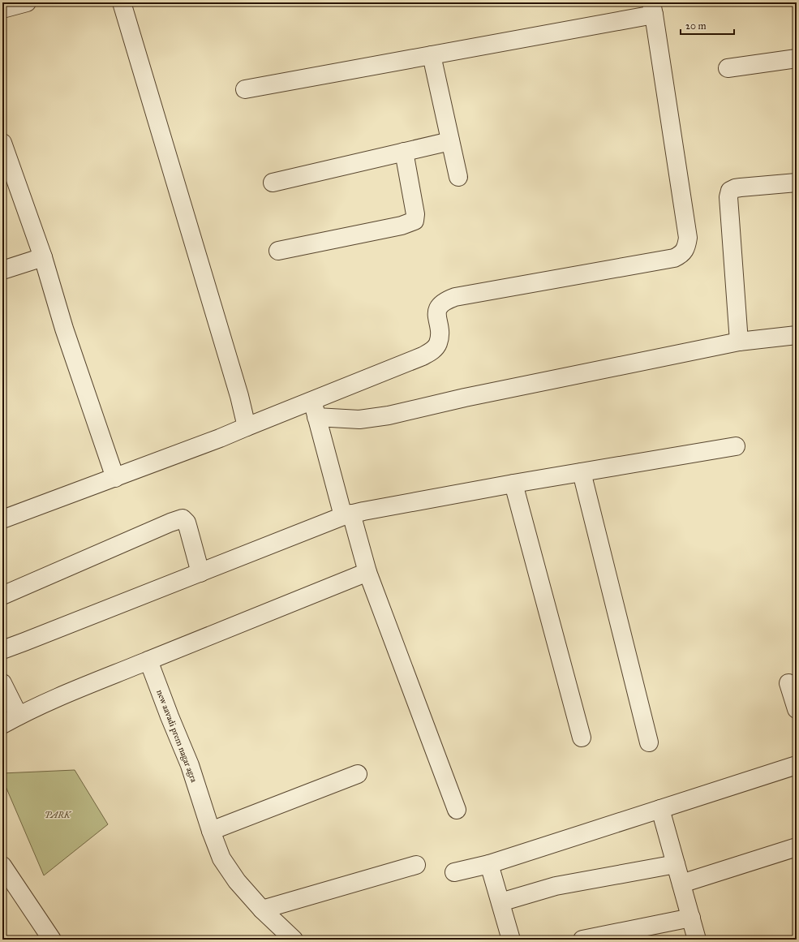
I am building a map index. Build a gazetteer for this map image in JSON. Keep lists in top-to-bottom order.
{
  "streets": {
    "street": ["new aavadi prem nagar agra"]
  },
  "parks": ["PARK"],
  "scale_bar": "20 m"
}
